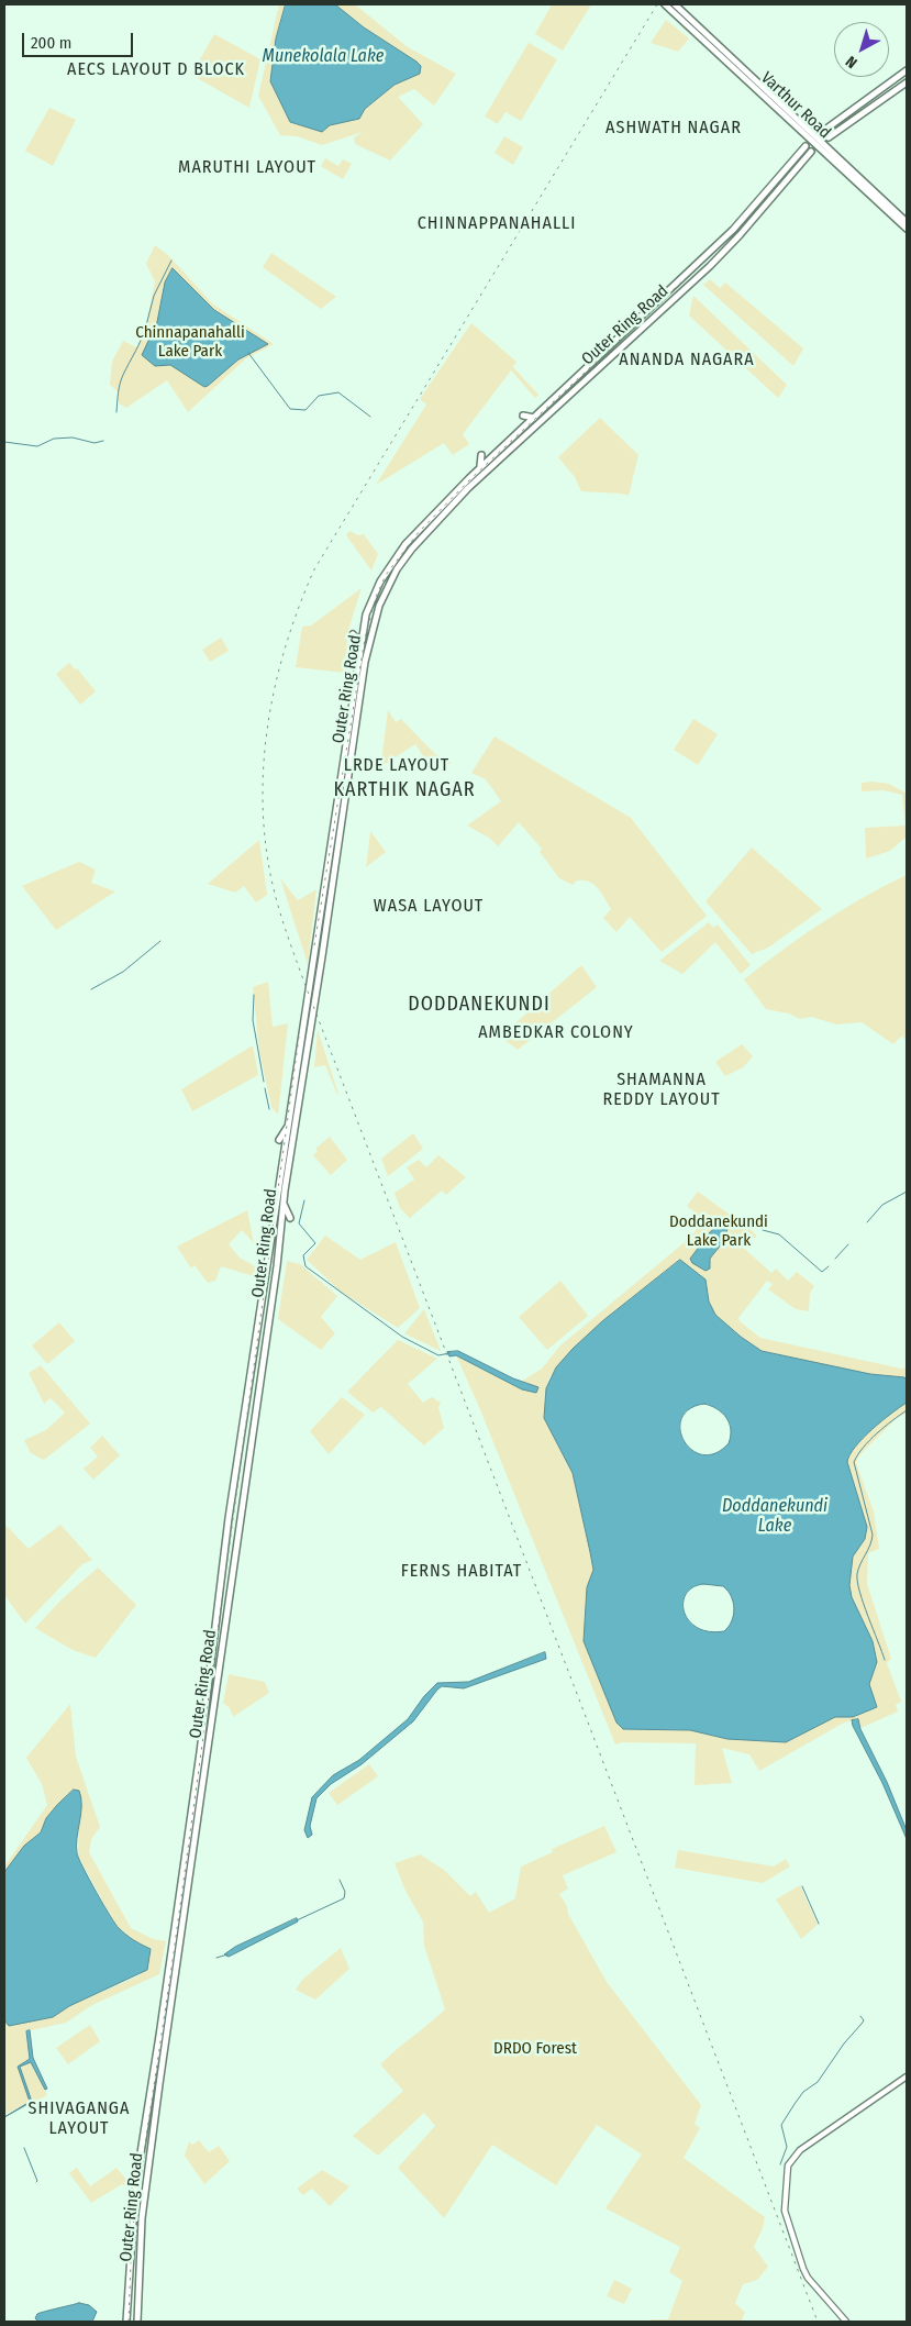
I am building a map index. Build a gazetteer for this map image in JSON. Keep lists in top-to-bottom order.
{
  "streets": {
    "main road": ["Varthur Road", "Outer Ring Road"]
  },
  "districts": [
    "AECS LAYOUT D BLOCK",
    "ASHWATH NAGAR",
    "MARUTHI LAYOUT",
    "CHINNAPPANAHALLI",
    "ANANDA NAGARA",
    "LRDE LAYOUT",
    "KARTHIK NAGAR",
    "WASA LAYOUT",
    "DODDANEKUNDI",
    "AMBEDKAR COLONY",
    "SHAMANNA REDDY LAYOUT",
    "FERNS HABITAT",
    "SHIVAGANGA LAYOUT"
  ],
  "water": ["Munekolala Lake", "Doddanekundi Lake"],
  "parks": ["Chinnapanahalli Lake Park", "Doddanekundi Lake Park", "DRDO Forest"],
  "scale_bar": "200 m",
  "north": "bottom left"
}
